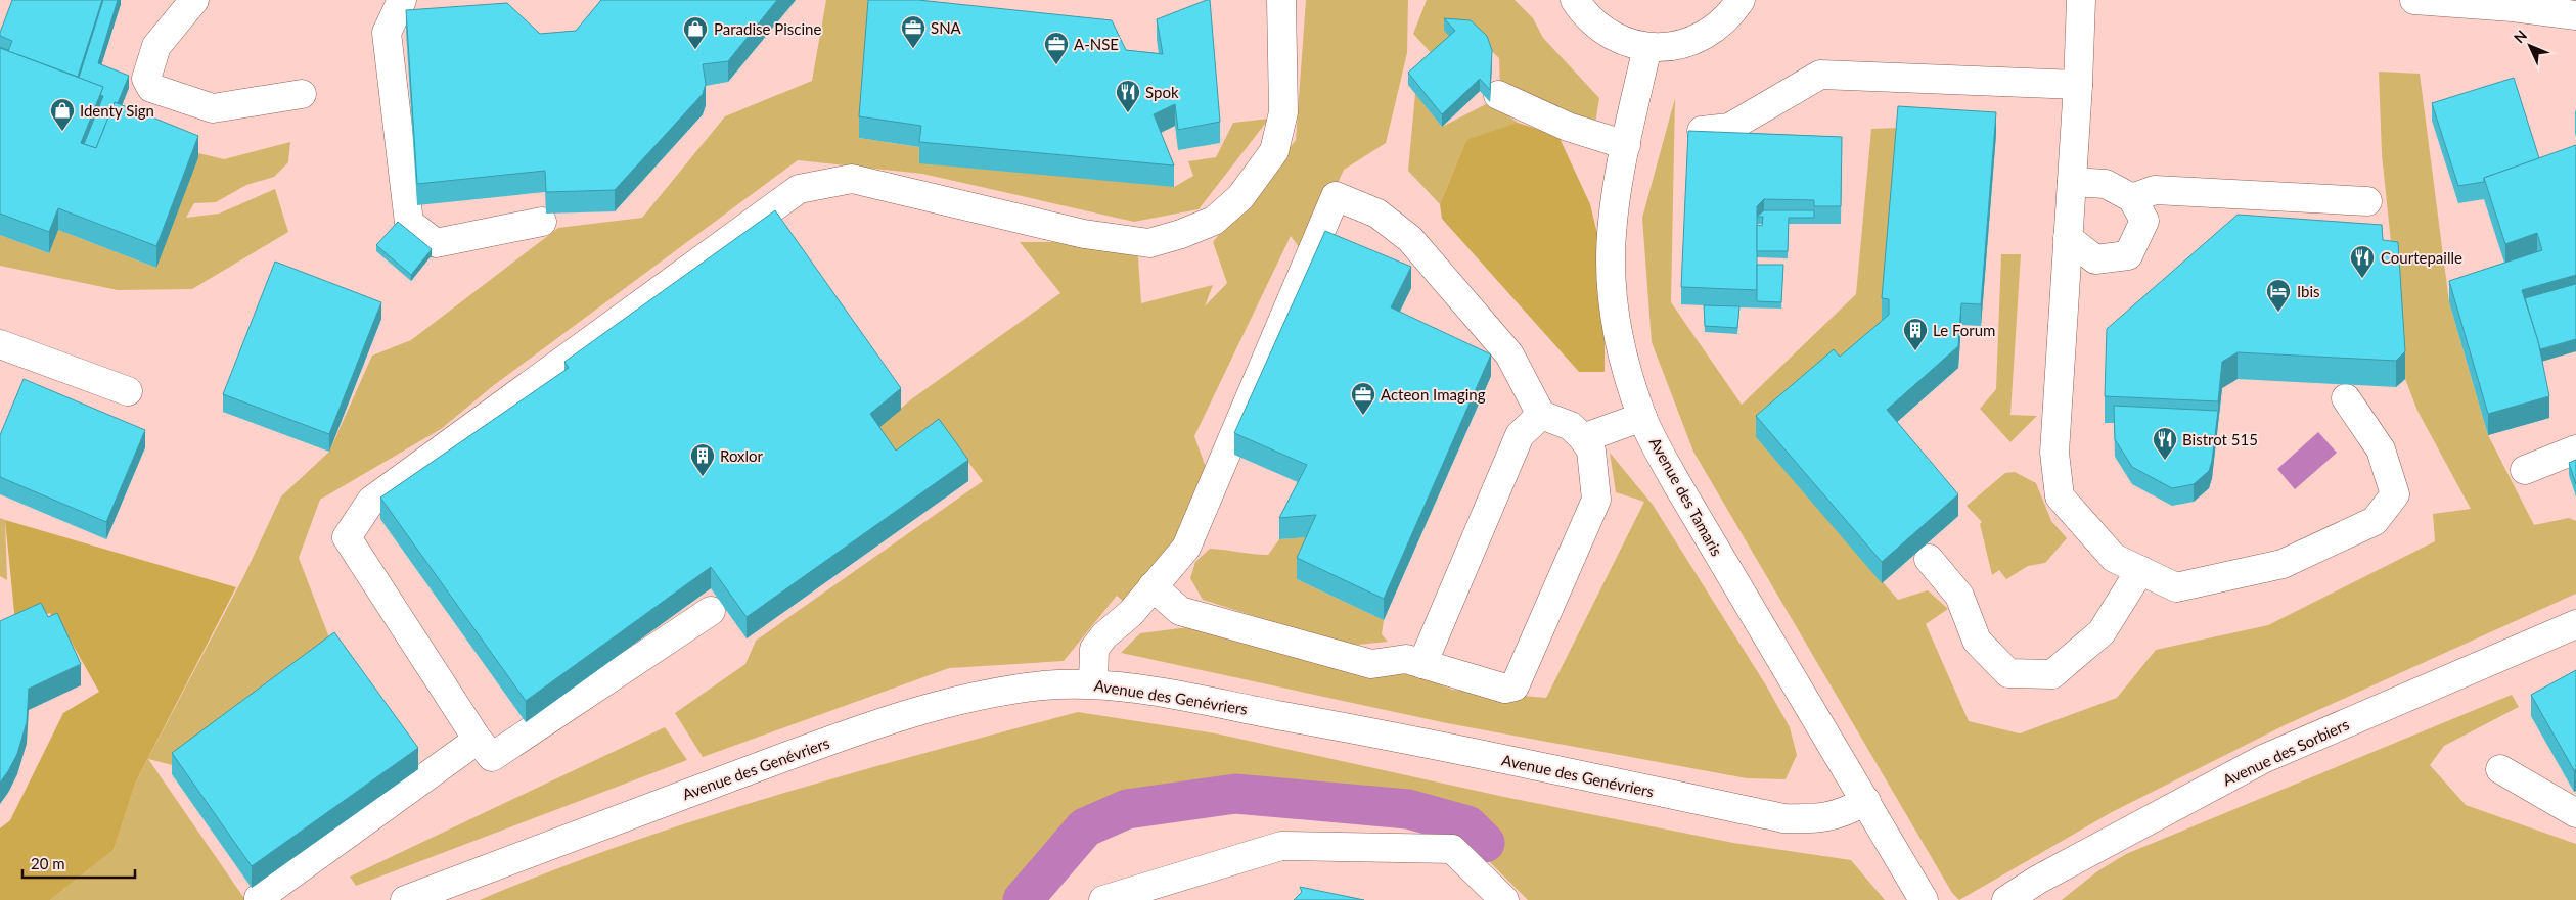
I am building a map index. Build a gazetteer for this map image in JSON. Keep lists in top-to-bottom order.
{
  "streets": {
    "street": ["Avenue des Tamaris", "Avenue des Genévriers", "Avenue des Sorbiers"]
  },
  "crossings": [
    ["Avenue des Tamaris", "Avenue des Genévriers"]
  ],
  "places": {
    "office": ["SNA", "A-NSE", "Acteon Imaging"],
    "shop": ["Paradise Piscine", "Identy Sign"],
    "restaurant": ["Spok", "Courtepaille", "Bistrot 515"],
    "hotel": ["Ibis"],
    "building": ["Le Forum", "Roxlor"]
  },
  "scale_bar": "20 m",
  "north": "top left"
}
